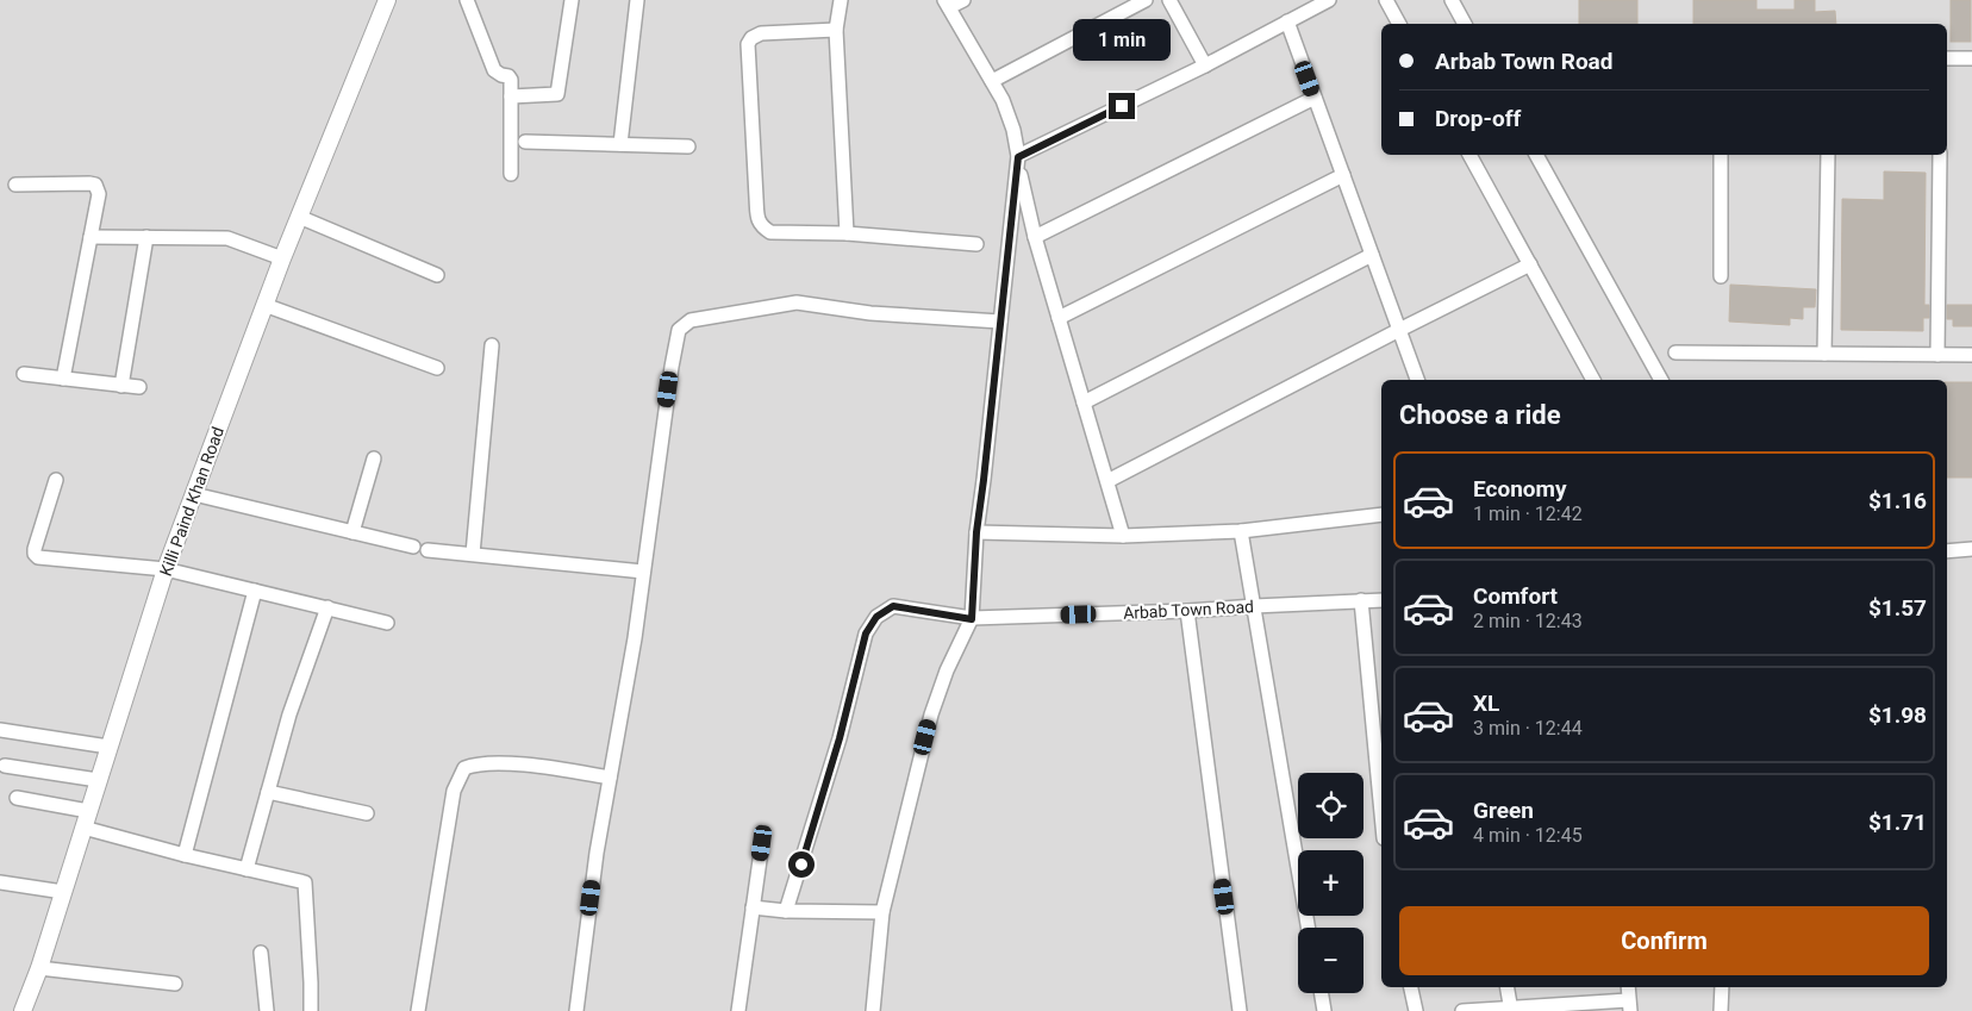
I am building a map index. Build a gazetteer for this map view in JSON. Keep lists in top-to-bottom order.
{
  "streets": {
    "street": ["Killi Paind Khan Road", "Arbab Town Road"]
  },
  "page": {
    "bubble": "1 min",
    "banner": ["Arbab Town Road", "Drop-off"],
    "heading": "Choose a ride",
    "list": [
      {
        "name": "Economy",
        "note": "1 min · 12:42",
        "value": "$1.16"
      },
      {
        "name": "Comfort",
        "note": "2 min · 12:43",
        "value": "$1.57"
      },
      {
        "name": "XL",
        "note": "3 min · 12:44",
        "value": "$1.98"
      },
      {
        "name": "Green",
        "note": "4 min · 12:45",
        "value": "$1.71"
      }
    ],
    "map_buttons": ["+", "−"],
    "buttons": "Confirm"
  }
}
